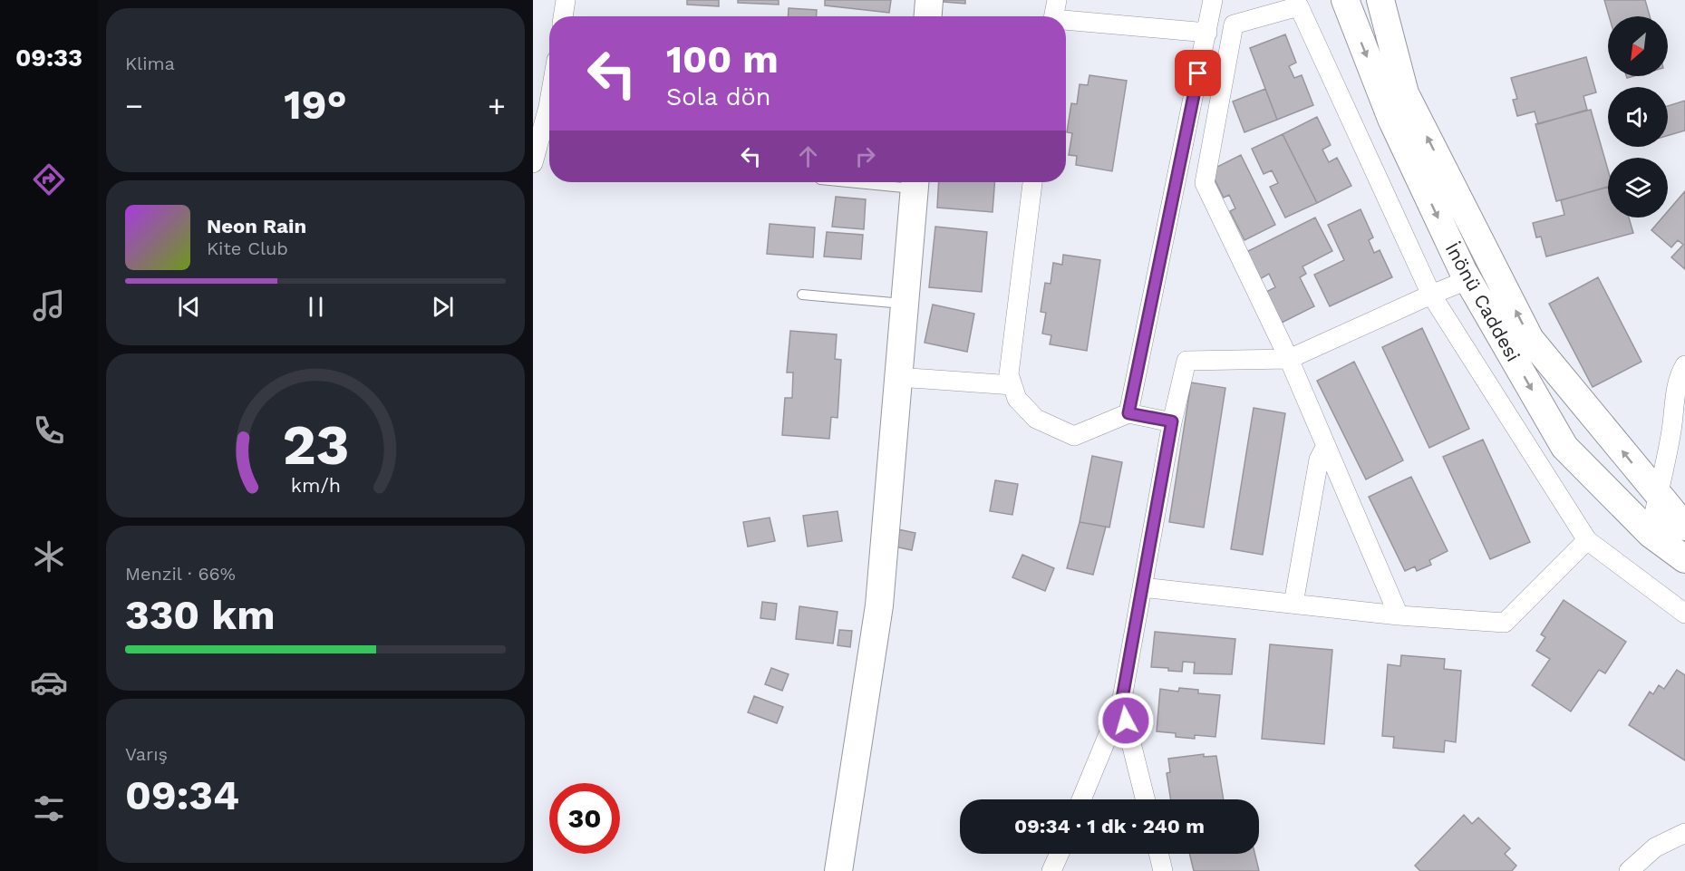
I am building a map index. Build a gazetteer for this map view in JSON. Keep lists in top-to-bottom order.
{
  "streets": {
    "main road": ["İnönü Caddesi"]
  },
  "north": "bottom left",
  "page": {
    "tabs": "09:33",
    "tile": [
      "Klima",
      ["Menzil · 66%", "330 km"],
      ["Varış", "09:34"]
    ],
    "turn": ["100 m", "Sola dön"],
    "heat": ["−", "19°", "+"],
    "song": ["Neon Rain", "Kite Club"],
    "limit": "30",
    "trip": "09:34 · 1 dk · 240 m",
    "gauge": ["23", "km/h"]
  }
}
